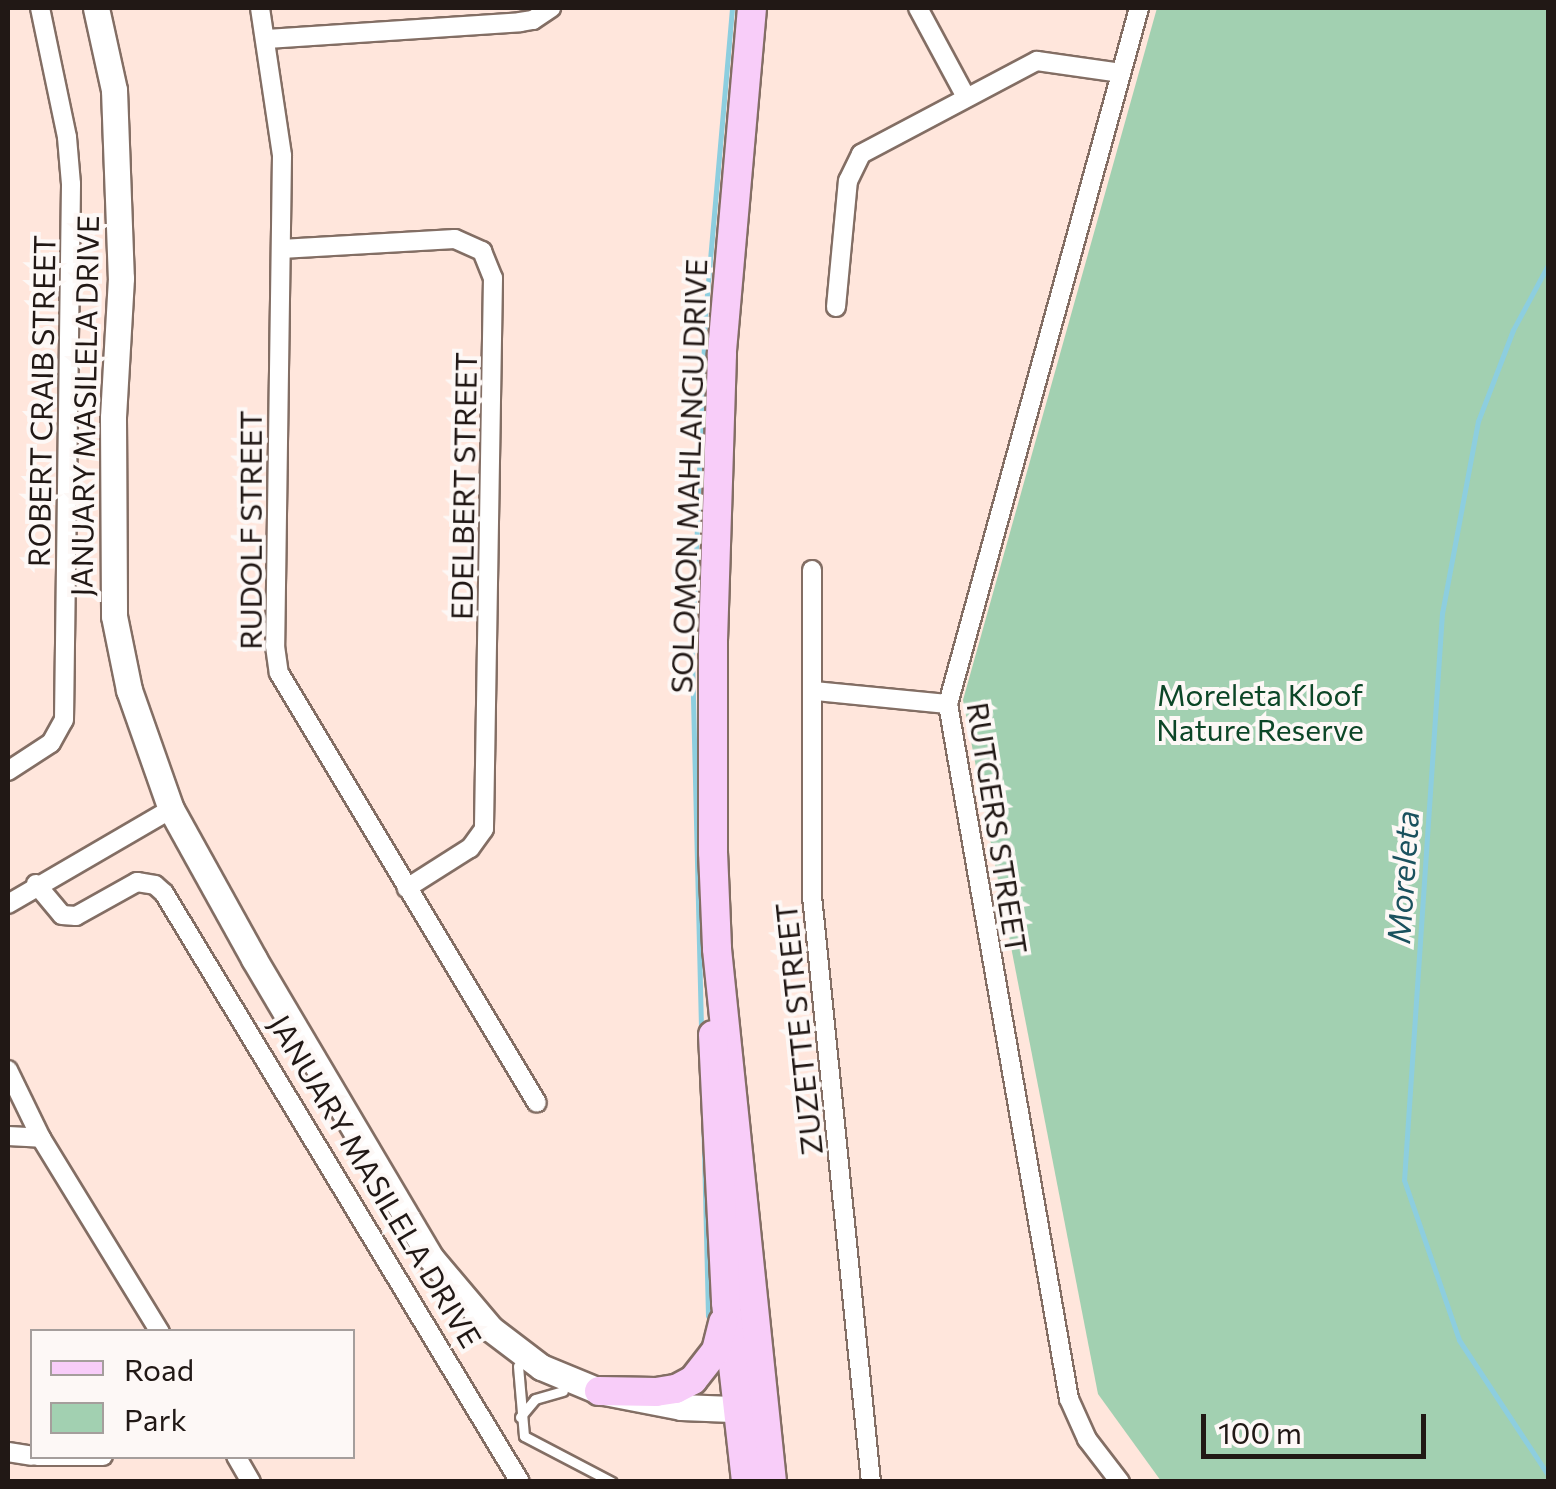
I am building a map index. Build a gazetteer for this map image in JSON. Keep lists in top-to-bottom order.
{
  "streets": {
    "main road": ["JANUARY MASILELA DRIVE", "SOLOMON MAHLANGU DRIVE"],
    "street": [
      "ROBERT CRAIB STREET",
      "EDELBERT STREET",
      "RUDOLF STREET",
      "RUTGERS STREET",
      "ZUZETTE STREET"
    ]
  },
  "crossings": [
    ["JANUARY MASILELA DRIVE", "SOLOMON MAHLANGU DRIVE"],
    ["EDELBERT STREET", "RUDOLF STREET"]
  ],
  "water": ["Moreleta"],
  "parks": ["Moreleta Kloof Nature Reserve"],
  "legend": ["Road", "Park"],
  "scale_bar": "100 m"
}
